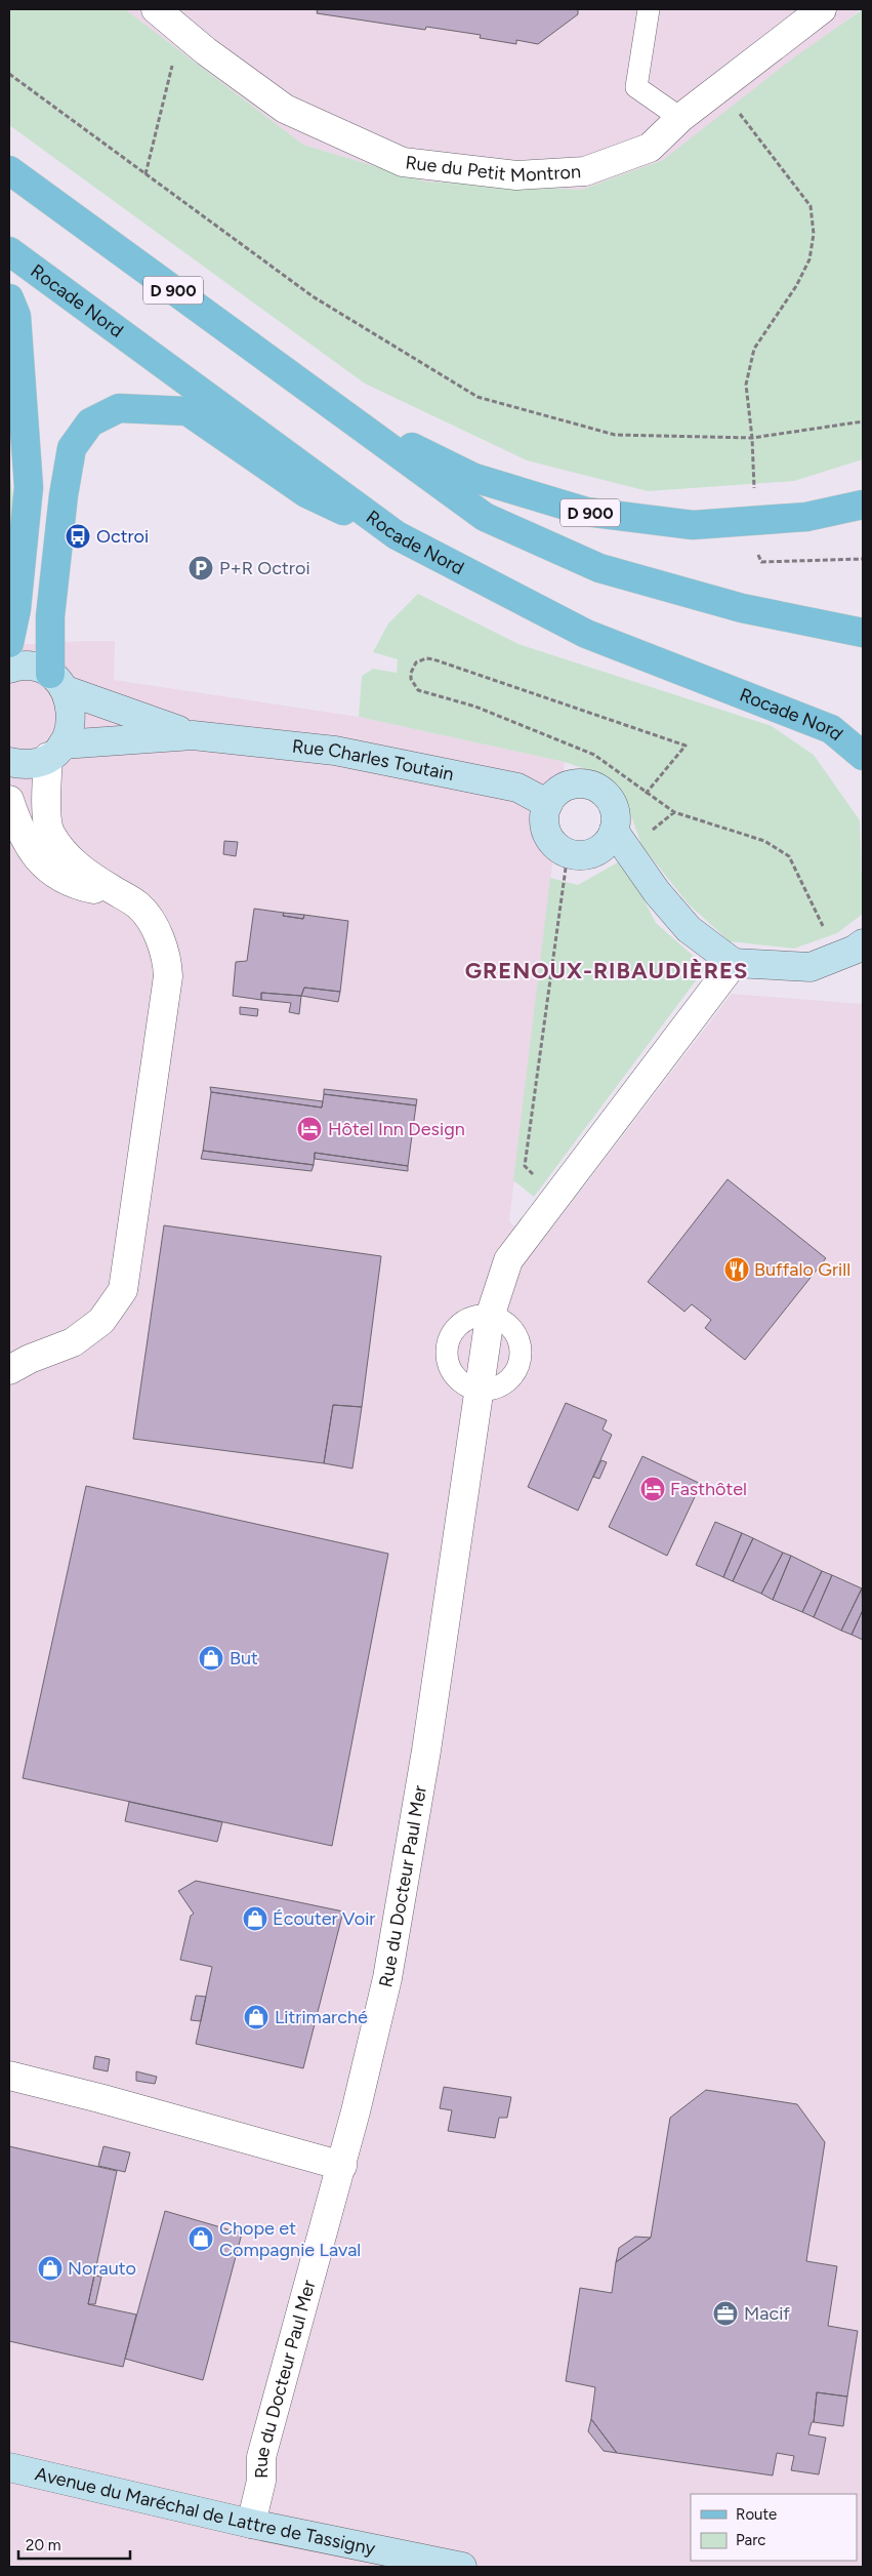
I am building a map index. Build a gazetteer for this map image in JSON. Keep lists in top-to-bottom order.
{
  "streets": {
    "main road": ["D 900", "Rocade Nord"],
    "street": [
      "Rue du Petit Montron",
      "Rue Charles Toutain",
      "Rue du Docteur Paul Mer",
      "Avenue du Maréchal de Lattre de Tassigny"
    ]
  },
  "crossings": [
    ["Rue du Docteur Paul Mer", "Avenue du Maréchal de Lattre de Tassigny"]
  ],
  "districts": ["GRENOUX-RIBAUDIÈRES"],
  "places": {
    "bus stop": ["Octroi"],
    "parking": ["P+R Octroi"],
    "hotel": ["Hôtel Inn Design", "Fasthôtel"],
    "restaurant": ["Buffalo Grill"],
    "shop": [
      "But",
      "Écouter Voir",
      "Litrimarché",
      "Chope et Compagnie Laval",
      "Norauto"
    ],
    "office": ["Macif"]
  },
  "legend": ["Route", "Parc"],
  "scale_bar": "20 m"
}
